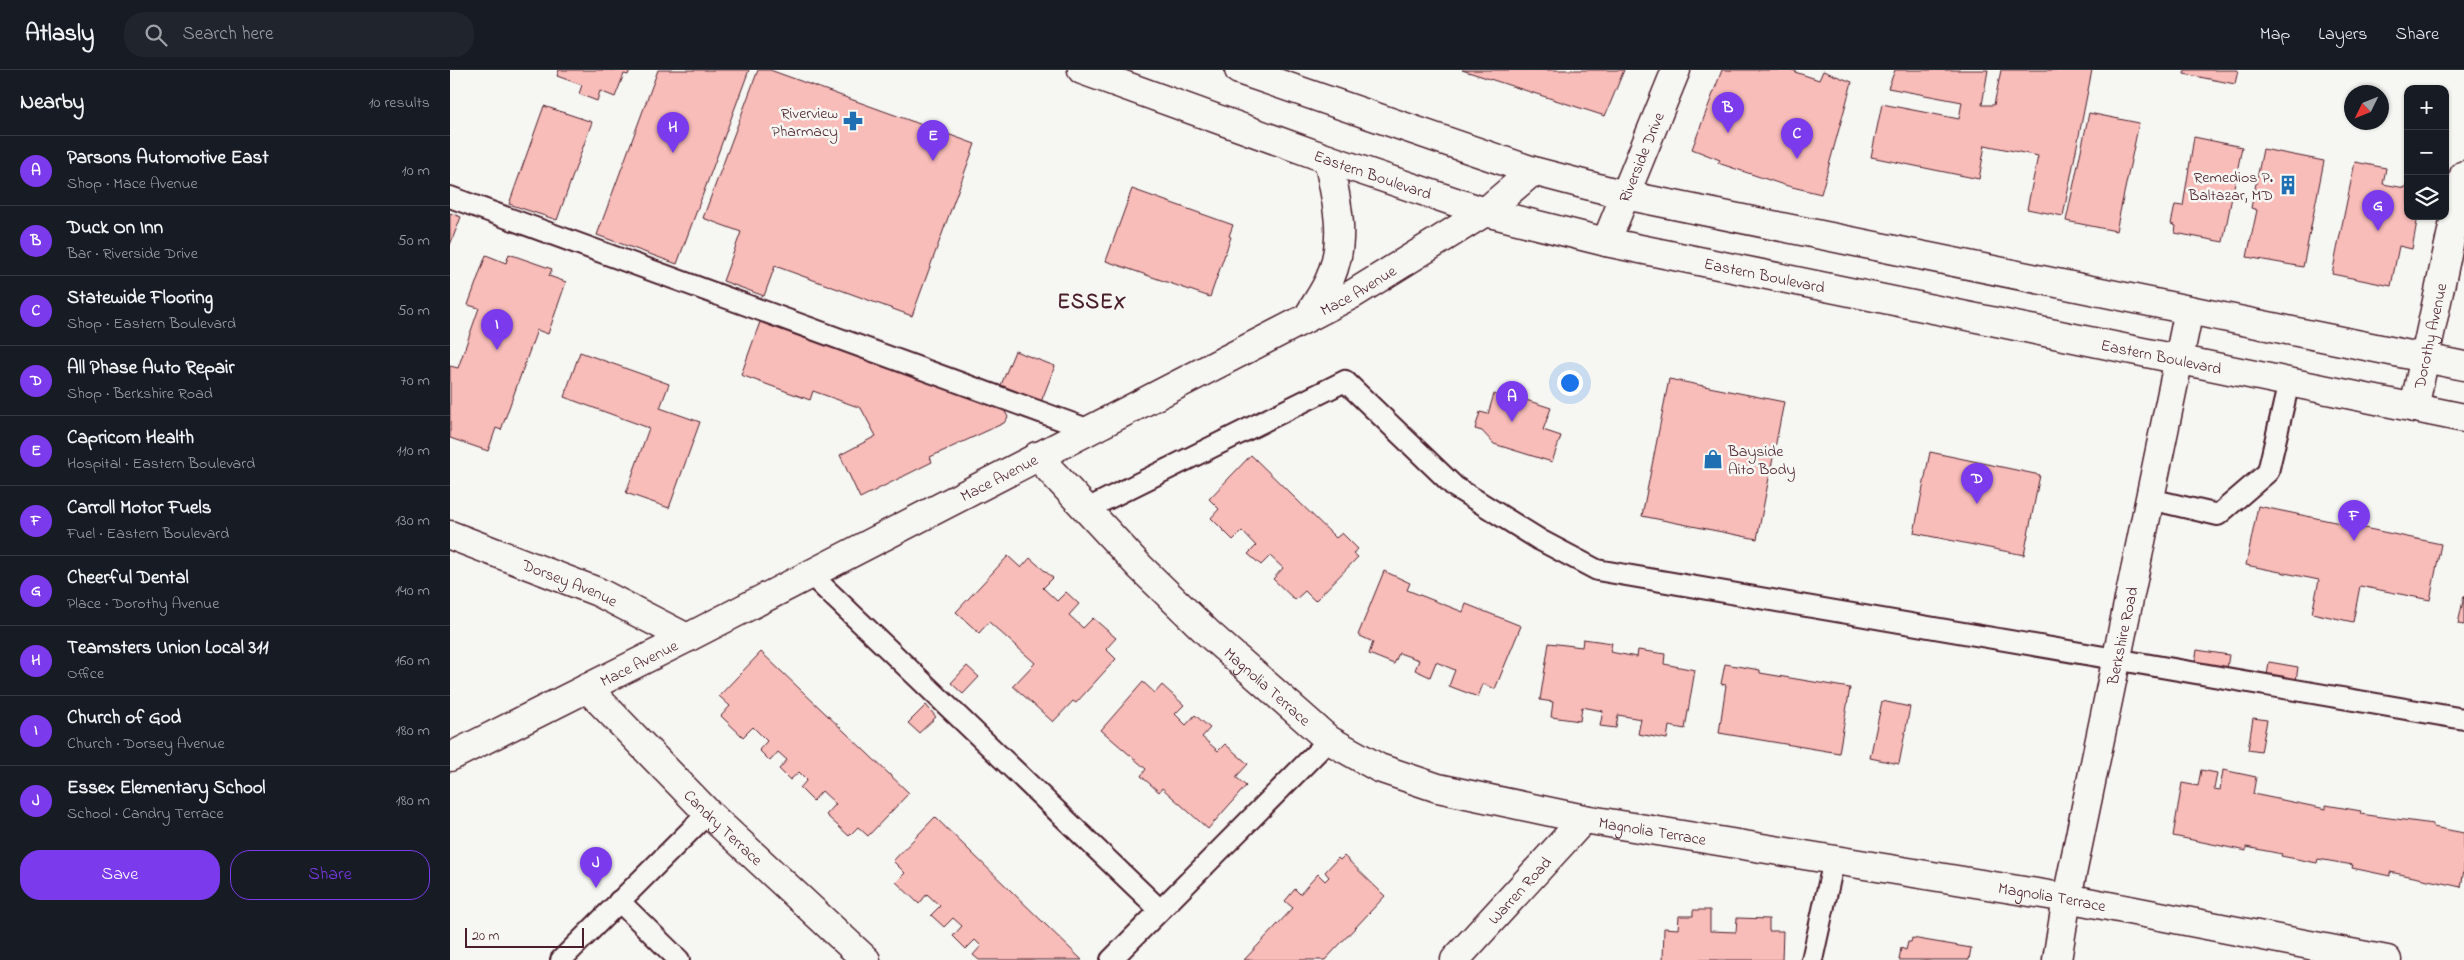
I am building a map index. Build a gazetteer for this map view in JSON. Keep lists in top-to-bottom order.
{
  "streets": {
    "main road": [
      "Riverside Drive",
      "Eastern Boulevard",
      "Mace Avenue",
      "Dorothy Avenue",
      "Dorsey Avenue",
      "Berkshire Road",
      "Magnolia Terrace",
      "Candry Terrace",
      "Warren Road"
    ]
  },
  "crossings": [
    ["Riverside Drive", "Eastern Boulevard"],
    ["Eastern Boulevard", "Mace Avenue"],
    ["Eastern Boulevard", "Dorothy Avenue"],
    ["Eastern Boulevard", "Berkshire Road"],
    ["Mace Avenue", "Dorsey Avenue"],
    ["Mace Avenue", "Magnolia Terrace"],
    ["Mace Avenue", "Candry Terrace"],
    ["Berkshire Road", "Magnolia Terrace"],
    ["Magnolia Terrace", "Warren Road"]
  ],
  "districts": ["ESSEX"],
  "places": {
    "pharmacy": ["Riverview Pharmacy"],
    "building": ["Remedios P. Baltazar, MD"],
    "shop": ["Bayside Aito Body"]
  },
  "scale_bar": "20 m",
  "north": "bottom left",
  "page": {
    "header": "Atlasly",
    "search": "Search here",
    "nav": ["Map", "Layers", "Share"],
    "heading": ["Nearby", "10 results"],
    "map_buttons": ["+", "−"],
    "pins": [
      "B",
      "H",
      "C",
      "E",
      "G",
      "I",
      "A",
      "D",
      "F",
      "J"
    ],
    "list": [
      {
        "mark": "A",
        "name": "Parsons Automotive East",
        "note": "Shop · Mace Avenue",
        "value": "10 m"
      },
      {
        "mark": "B",
        "name": "Duck On Inn",
        "note": "Bar · Riverside Drive",
        "value": "50 m"
      },
      {
        "mark": "C",
        "name": "Statewide Flooring",
        "note": "Shop · Eastern Boulevard",
        "value": "50 m"
      },
      {
        "mark": "D",
        "name": "All Phase Auto Repair",
        "note": "Shop · Berkshire Road",
        "value": "70 m"
      },
      {
        "mark": "E",
        "name": "Capricorn Health",
        "note": "Hospital · Eastern Boulevard",
        "value": "110 m"
      },
      {
        "mark": "F",
        "name": "Carroll Motor Fuels",
        "note": "Fuel · Eastern Boulevard",
        "value": "130 m"
      },
      {
        "mark": "G",
        "name": "Cheerful Dental",
        "note": "Place · Dorothy Avenue",
        "value": "140 m"
      },
      {
        "mark": "H",
        "name": "Teamsters Union Local 311",
        "note": "Office",
        "value": "160 m"
      },
      {
        "mark": "I",
        "name": "Church of God",
        "note": "Church · Dorsey Avenue",
        "value": "180 m"
      },
      {
        "mark": "J",
        "name": "Essex Elementary School",
        "note": "School · Candry Terrace",
        "value": "180 m"
      }
    ],
    "buttons": ["Save", "Share"],
    "scale": "20 m"
  }
}
